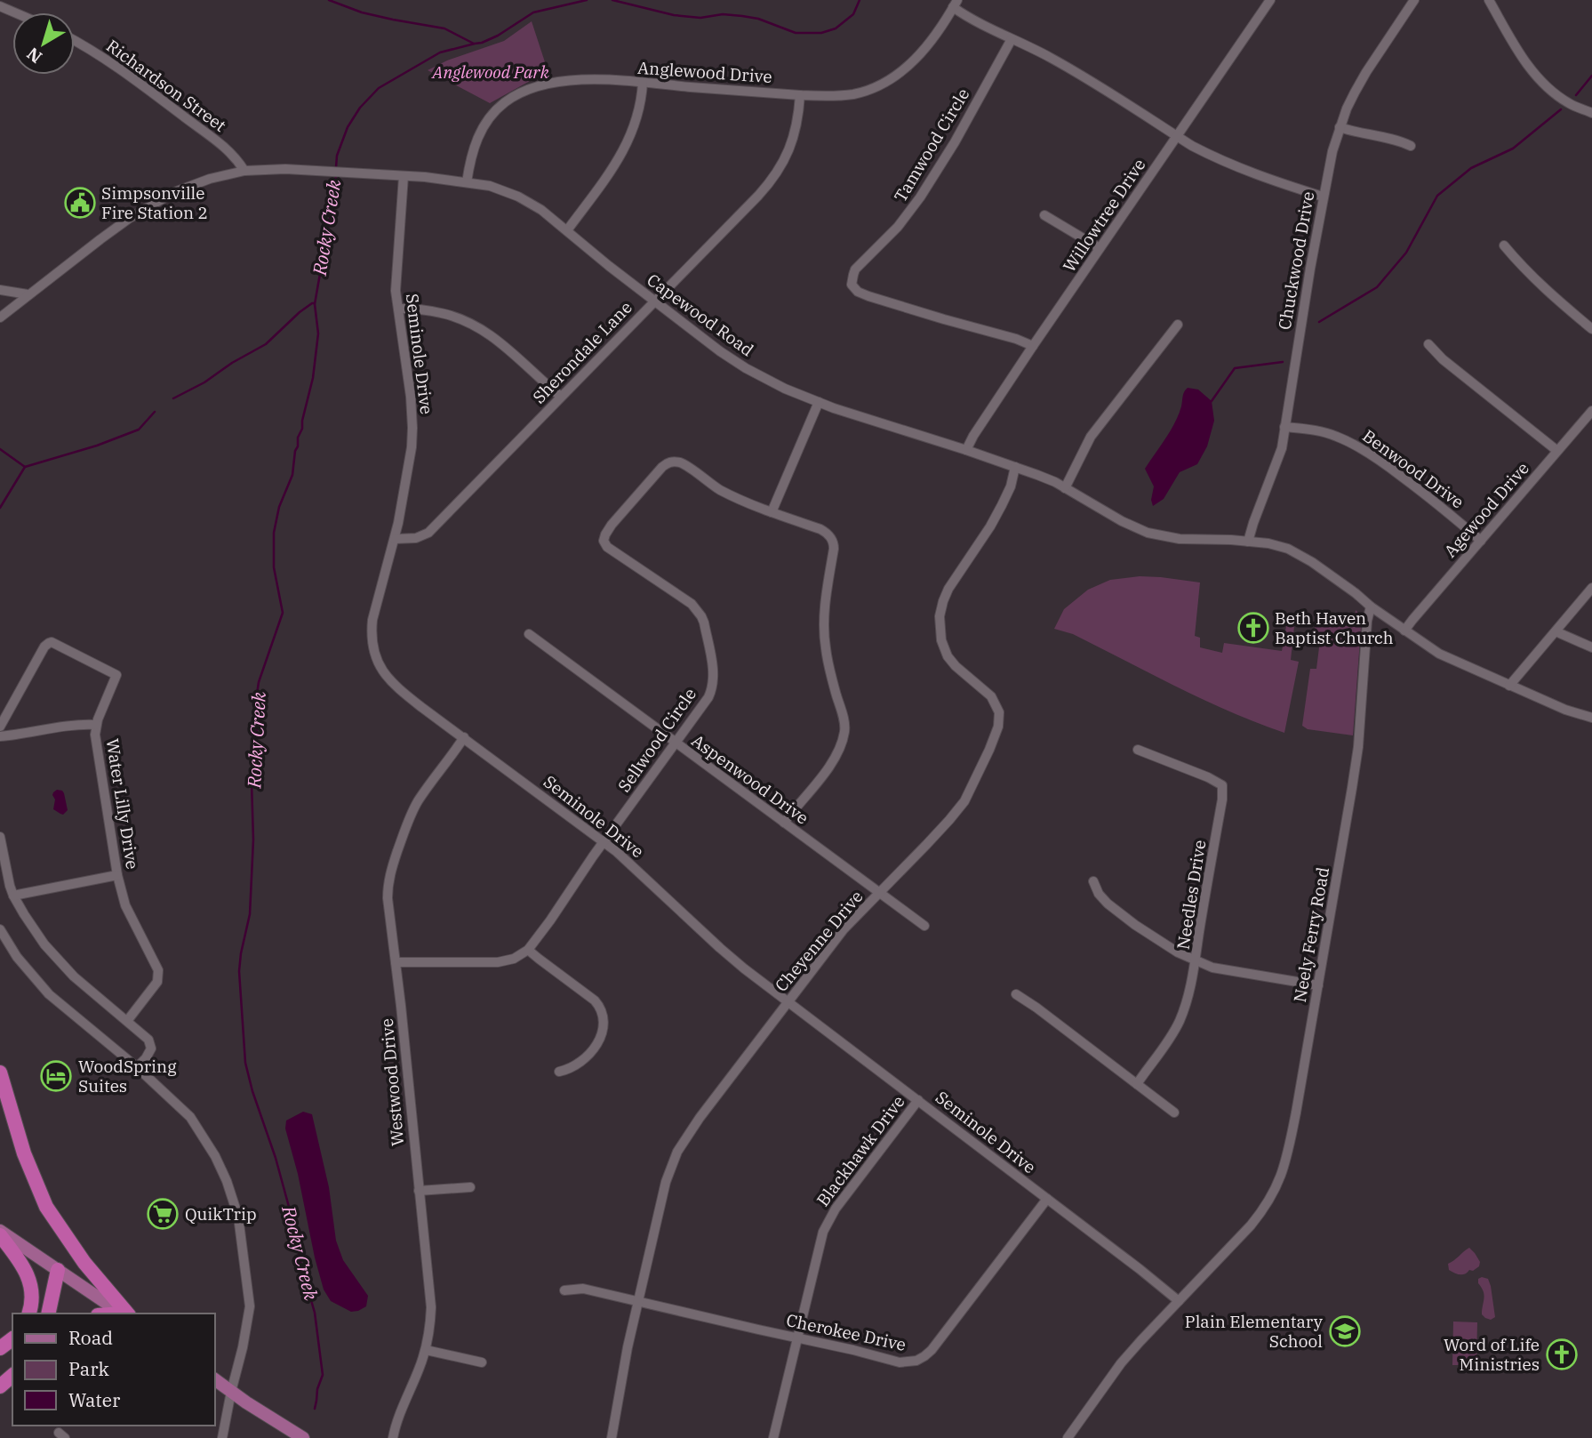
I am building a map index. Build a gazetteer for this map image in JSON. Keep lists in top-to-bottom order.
{
  "streets": {
    "street": [
      "Anglewood Drive",
      "Richardson Street",
      "Tamwood Circle",
      "Willowtree Drive",
      "Chuckwood Drive",
      "Capewood Road",
      "Sherondale Lane",
      "Seminole Drive",
      "Benwood Drive",
      "Agewood Drive",
      "Sellwood Circle",
      "Aspenwood Drive",
      "Water Lilly Drive",
      "Needles Drive",
      "Neely Ferry Road",
      "Cheyenne Drive",
      "Westwood Drive",
      "Blackhawk Drive",
      "Cherokee Drive"
    ]
  },
  "crossings": [
    ["Anglewood Drive", "Capewood Road"],
    ["Anglewood Drive", "Sherondale Lane"],
    ["Richardson Street", "Capewood Road"],
    ["Tamwood Circle", "Willowtree Drive"],
    ["Willowtree Drive", "Capewood Road"],
    ["Chuckwood Drive", "Capewood Road"],
    ["Chuckwood Drive", "Benwood Drive"],
    ["Capewood Road", "Sherondale Lane"],
    ["Capewood Road", "Seminole Drive"],
    ["Capewood Road", "Neely Ferry Road"],
    ["Capewood Road", "Cheyenne Drive"],
    ["Sherondale Lane", "Seminole Drive"],
    ["Seminole Drive", "Sellwood Circle"],
    ["Seminole Drive", "Neely Ferry Road"],
    ["Seminole Drive", "Cheyenne Drive"],
    ["Seminole Drive", "Westwood Drive"],
    ["Seminole Drive", "Blackhawk Drive"],
    ["Seminole Drive", "Cherokee Drive"],
    ["Benwood Drive", "Agewood Drive"],
    ["Sellwood Circle", "Aspenwood Drive"],
    ["Sellwood Circle", "Westwood Drive"],
    ["Aspenwood Drive", "Cheyenne Drive"],
    ["Cheyenne Drive", "Cherokee Drive"],
    ["Blackhawk Drive", "Cherokee Drive"]
  ],
  "water": ["Rocky Creek"],
  "parks": ["Anglewood Park"],
  "places": {
    "public building": ["Simpsonville Fire Station 2"],
    "church": ["Beth Haven Baptist Church", "Word of Life Ministries"],
    "hotel": ["WoodSpring Suites"],
    "supermarket": ["QuikTrip"],
    "school or university": ["Plain Elementary School"]
  },
  "legend": ["Road", "Park", "Water"],
  "north": "bottom left"
}
